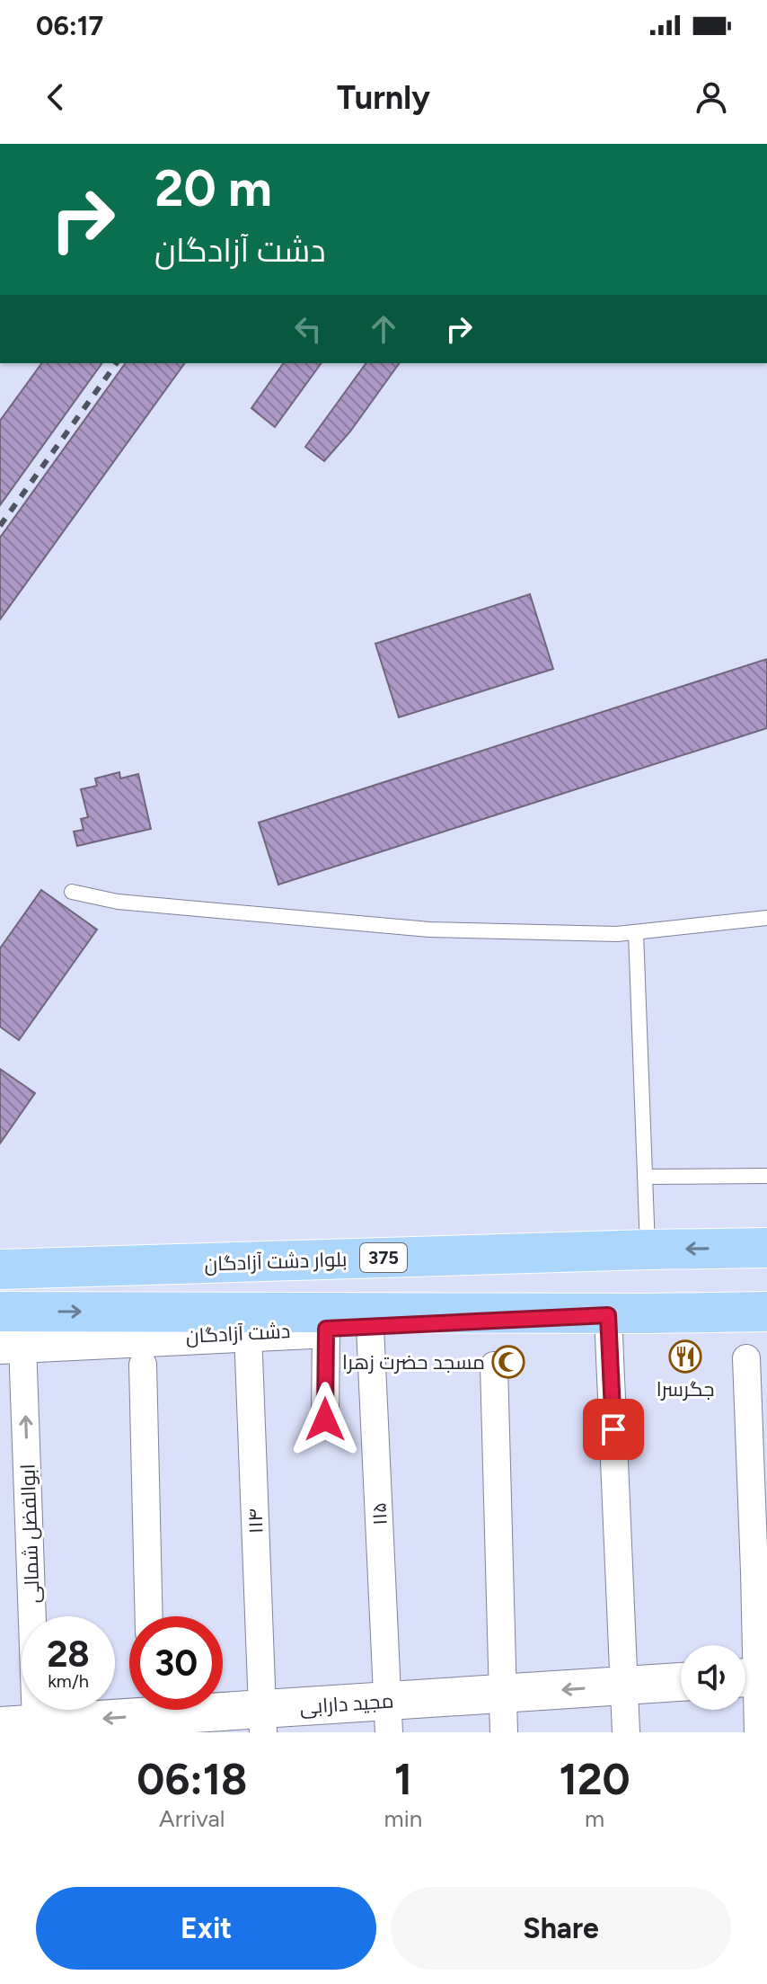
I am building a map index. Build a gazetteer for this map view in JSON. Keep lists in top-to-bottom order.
{
  "streets": {
    "main road": ["375", "بلوار دشت آزادگان"],
    "street": [
      "دشت آزادگان",
      "۱۱۵",
      "۱۱۴",
      "ابوالفضل شمالی",
      "مجید دارابی"
    ]
  },
  "crossings": [
    ["دشت آزادگان", "۱۱۵"],
    ["دشت آزادگان", "۱۱۴"],
    ["دشت آزادگان", "ابوالفضل شمالی"],
    ["۱۱۵", "مجید دارابی"],
    ["۱۱۴", "مجید دارابی"],
    ["ابوالفضل شمالی", "مجید دارابی"]
  ],
  "one_way": ["مجید دارابی"],
  "places": {
    "restaurant": ["جگرسرا"],
    "mosque": ["مسجد حضرت زهرا"]
  },
  "page": {
    "status": "06:17",
    "header": "Turnly",
    "turn": ["20 m", "دشت آزادگان"],
    "speed": "28 km/h",
    "limit": "30",
    "eta": [
      "06:18",
      "Arrival",
      "1",
      "min",
      "120",
      "m"
    ],
    "buttons": ["Exit", "Share"]
  }
}
